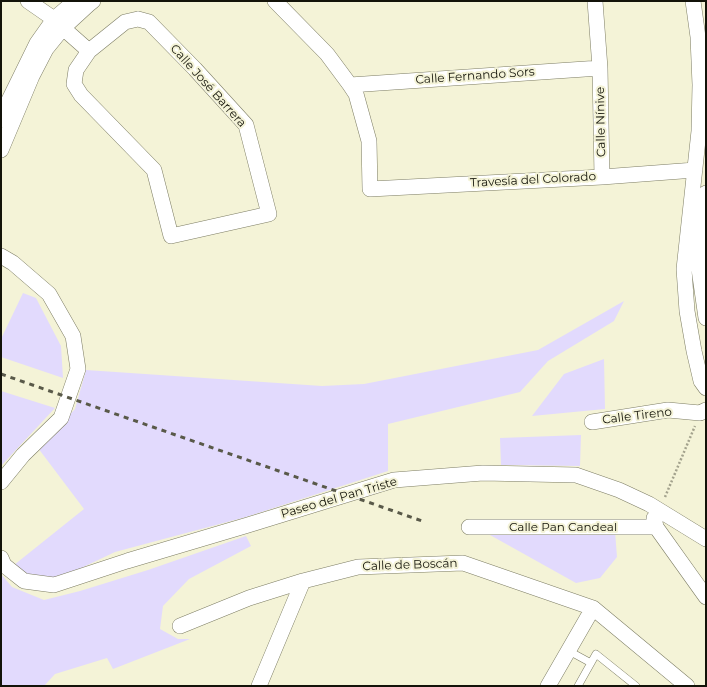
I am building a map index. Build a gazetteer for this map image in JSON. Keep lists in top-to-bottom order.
{
  "streets": {
    "street": [
      "Calle Fernando Sors",
      "Calle José Barrera",
      "Calle Nínive",
      "Travesía del Colorado",
      "Calle Tireno",
      "Paseo del Pan Triste",
      "Calle Pan Candeal",
      "Calle de Boscán"
    ]
  },
  "crossings": [
    ["Calle Fernando Sors", "Calle Nínive"],
    ["Calle Fernando Sors", "Travesía del Colorado"],
    ["Calle Nínive", "Travesía del Colorado"]
  ]
}
